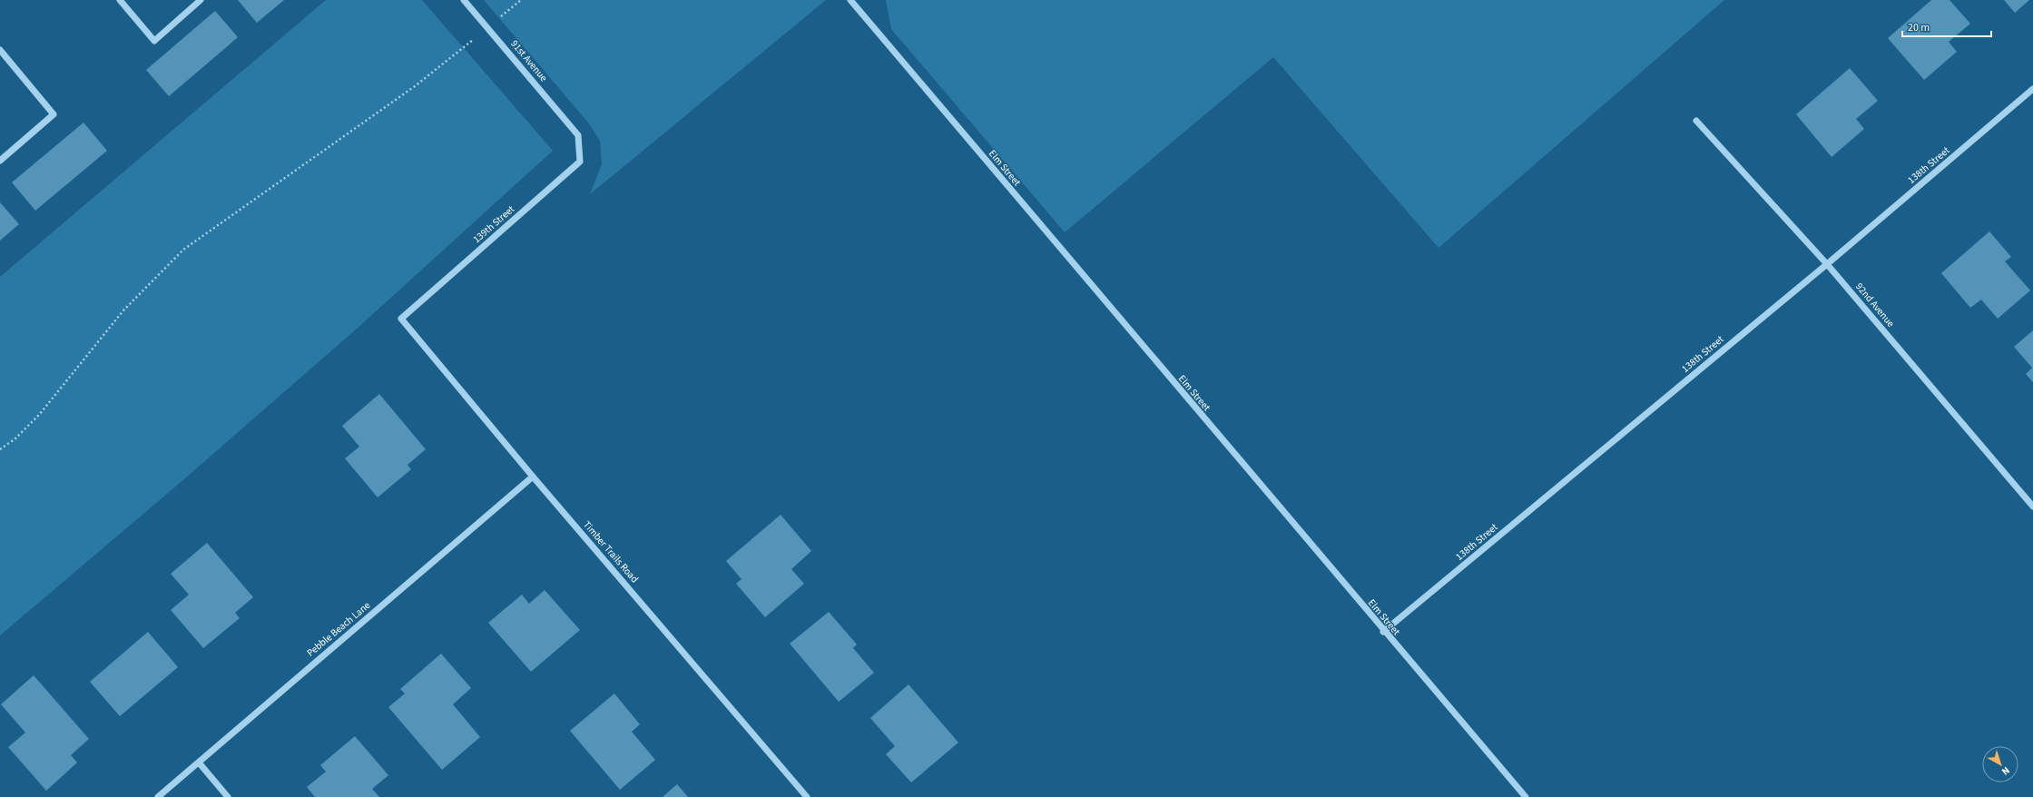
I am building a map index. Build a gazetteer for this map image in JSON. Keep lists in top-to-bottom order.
{
  "streets": {
    "street": [
      "91st Avenue",
      "138th Street",
      "Elm Street",
      "139th Street",
      "92nd Avenue",
      "Timber Trails Road",
      "Pebble Beach Lane"
    ]
  },
  "crossings": [
    ["91st Avenue", "139th Street"],
    ["138th Street", "Elm Street"],
    ["138th Street", "92nd Avenue"],
    ["139th Street", "Timber Trails Road"],
    ["Timber Trails Road", "Pebble Beach Lane"]
  ],
  "scale_bar": "20 m",
  "north": "bottom right"
}
